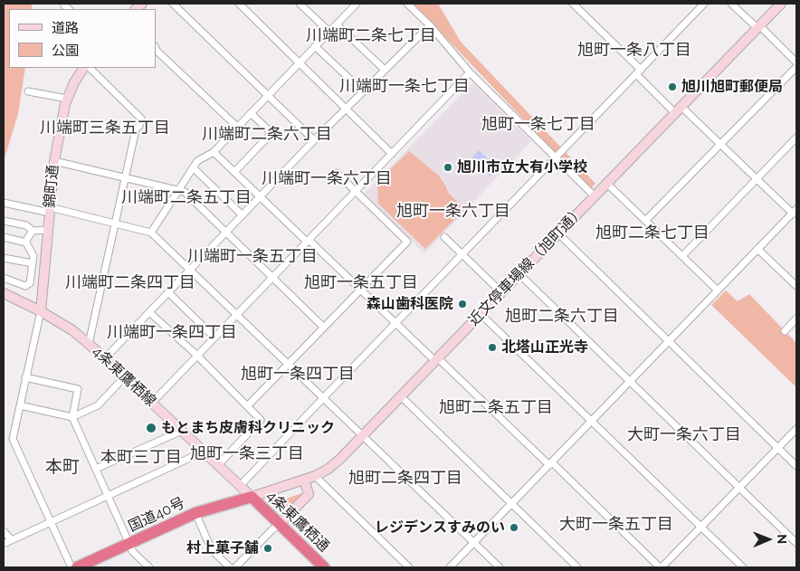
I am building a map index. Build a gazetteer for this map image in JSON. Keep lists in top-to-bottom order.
{
  "streets": {
    "highway": ["国道40号", "4条東鷹栖通"],
    "main road": ["錦町通", "近文停車場線（旭町通）", "4条東鷹栖線"]
  },
  "crossings": [
    ["錦町通", "4条東鷹栖線"],
    ["近文停車場線（旭町通）", "4条東鷹栖線"],
    ["近文停車場線（旭町通）", "国道40号"],
    ["近文停車場線（旭町通）", "4条東鷹栖通"],
    ["4条東鷹栖線", "国道40号"],
    ["4条東鷹栖線", "4条東鷹栖通"],
    ["国道40号", "4条東鷹栖通"]
  ],
  "districts": [
    "川端町二条七丁目",
    "旭町一条八丁目",
    "川端町一条七丁目",
    "旭町一条七丁目",
    "川端町三条五丁目",
    "川端町二条六丁目",
    "川端町一条六丁目",
    "川端町二条五丁目",
    "旭町一条六丁目",
    "旭町二条七丁目",
    "川端町一条五丁目",
    "川端町二条四丁目",
    "旭町一条五丁目",
    "旭町二条六丁目",
    "川端町一条四丁目",
    "旭町一条四丁目",
    "旭町二条五丁目",
    "大町一条六丁目",
    "旭町一条三丁目",
    "本町三丁目",
    "本町",
    "旭町二条四丁目",
    "大町一条五丁目"
  ],
  "places": [
    "旭川旭町郵便局",
    "旭川市立大有小学校",
    "森山歯科医院",
    "北塔山正光寺",
    "もとまち皮膚科クリニック",
    "レジデンスすみのい",
    "村上菓子舗"
  ],
  "legend": ["道路", "公園"],
  "north": "right"
}
